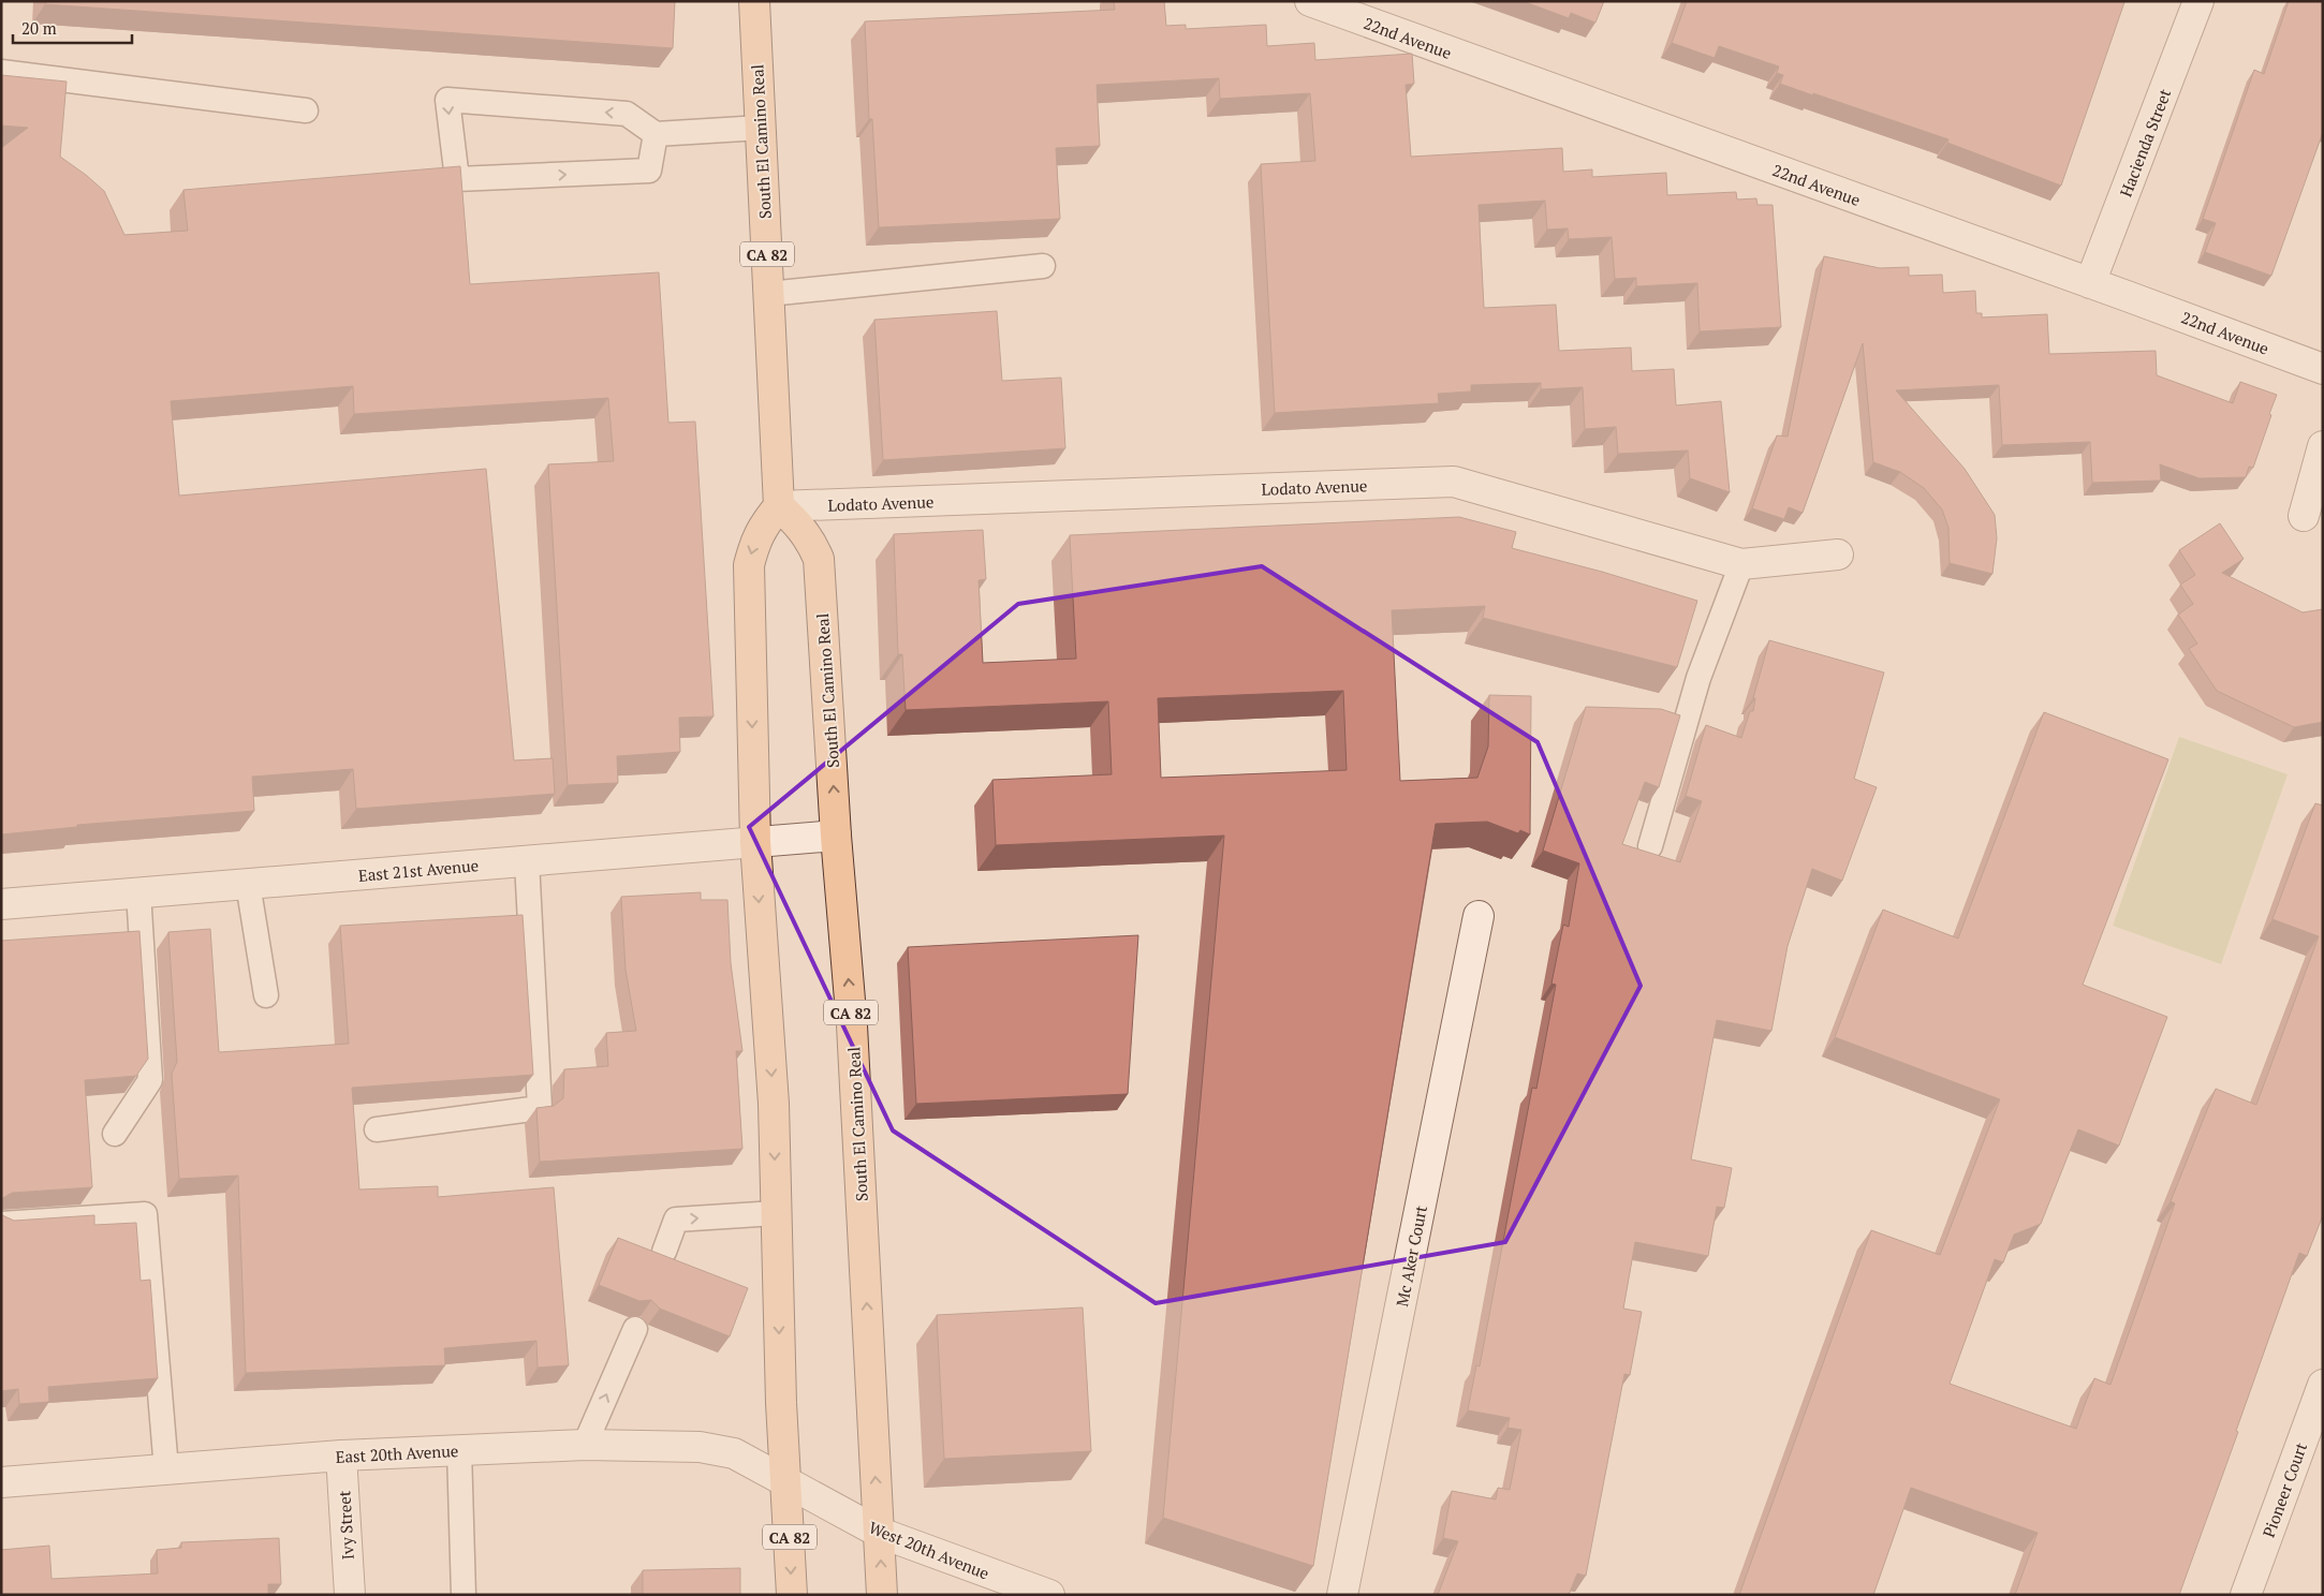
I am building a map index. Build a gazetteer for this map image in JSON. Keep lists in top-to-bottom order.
{
  "streets": {
    "main road": ["South El Camino Real", "CA 82"],
    "street": [
      "22nd Avenue",
      "Hacienda Street",
      "Lodato Avenue",
      "East 21st Avenue",
      "Mc Aker Court",
      "East 20th Avenue",
      "Pioneer Court",
      "Ivy Street",
      "West 20th Avenue"
    ]
  },
  "crossings": [
    ["22nd Avenue", "Hacienda Street"],
    ["South El Camino Real", "CA 82"],
    ["South El Camino Real", "Lodato Avenue"],
    ["South El Camino Real", "East 21st Avenue"],
    ["South El Camino Real", "West 20th Avenue"],
    ["CA 82", "Lodato Avenue"],
    ["CA 82", "East 21st Avenue"],
    ["CA 82", "East 20th Avenue"],
    ["CA 82", "West 20th Avenue"],
    ["East 20th Avenue", "Ivy Street"],
    ["East 20th Avenue", "West 20th Avenue"]
  ],
  "scale_bar": "20 m"
}
